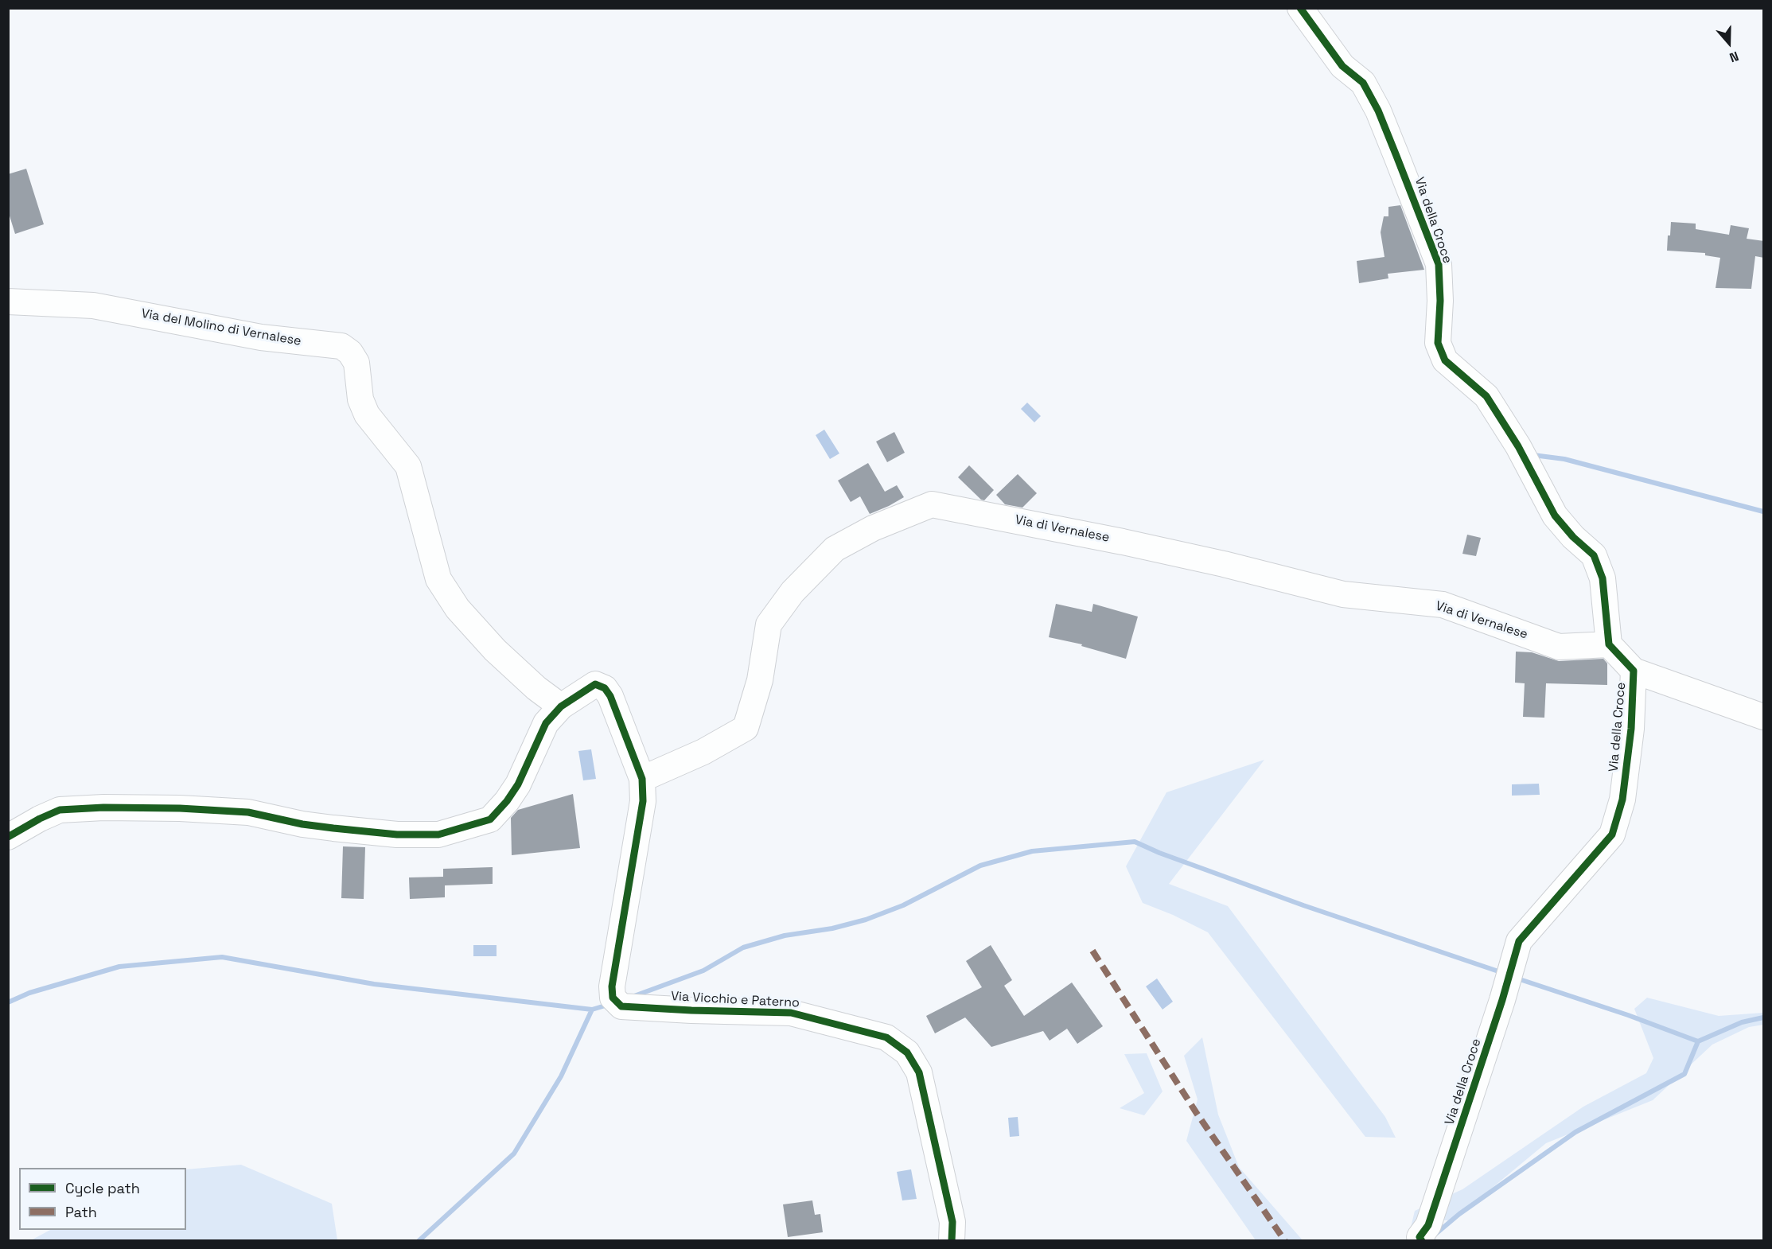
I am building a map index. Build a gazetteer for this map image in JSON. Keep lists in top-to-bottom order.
{
  "streets": {
    "street": [
      "Via della Croce",
      "Via del Molino di Vernalese",
      "Via di Vernalese",
      "Via Vicchio e Paterno"
    ]
  },
  "crossings": [
    ["Via della Croce", "Via di Vernalese"],
    ["Via di Vernalese", "Via Vicchio e Paterno"]
  ],
  "legend": ["Cycle path", "Path"],
  "north": "bottom"
}
